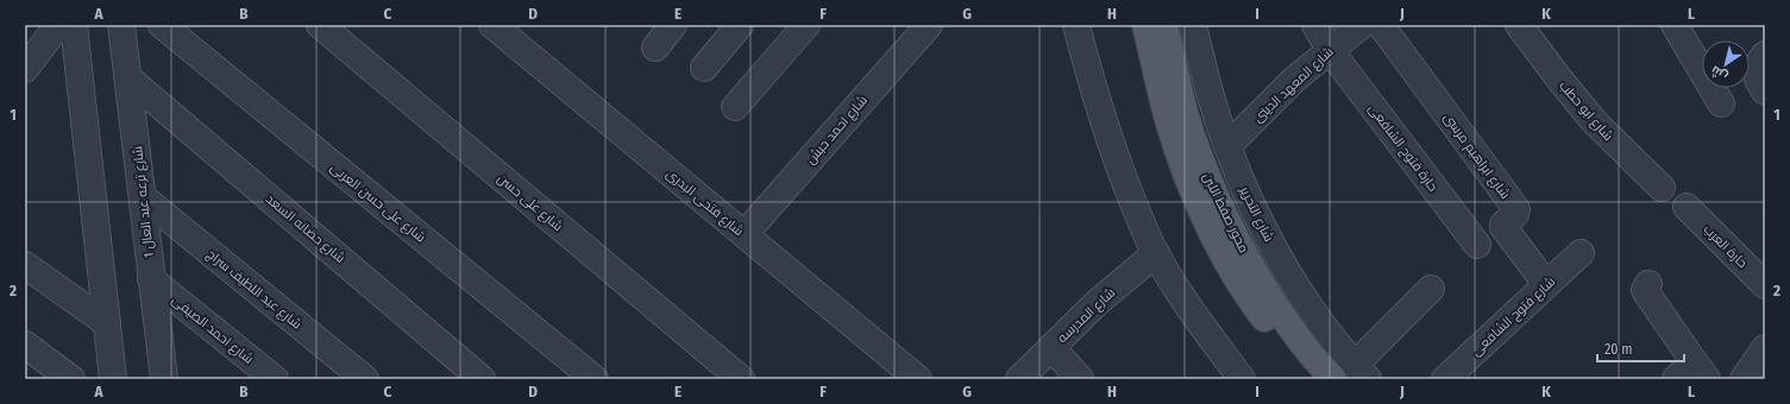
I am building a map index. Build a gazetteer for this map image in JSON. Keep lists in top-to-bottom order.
{
  "streets": {
    "main road": ["محور صفط اللبن"],
    "street": [
      "شارع المعهد الدينى",
      "شارع ابو حطب",
      "شارع احمد حبش",
      "حارة فتوح الشافعى",
      "شارع ابراهيم مرسى",
      "شارع ترعه عبد العال 1",
      "شارع على حسن العربى",
      "شارع على حسن",
      "شارع فتحى البدرى",
      "شارع التحرير",
      "شارع حضانه السعد",
      "حارة العرب",
      "شارع عبد اللطيف سراج",
      "شارع المدرسه",
      "شارع فتوح الشافعى",
      "شارع احمد الصيفى"
    ]
  },
  "crossings": [
    ["شارع المعهد الدينى", "حارة فتوح الشافعى"],
    ["شارع المعهد الدينى", "شارع التحرير"],
    ["شارع احمد حبش", "شارع فتحى البدرى"],
    ["شارع ابراهيم مرسى", "شارع فتوح الشافعى"],
    ["شارع ترعه عبد العال 1", "شارع حضانه السعد"],
    ["شارع ترعه عبد العال 1", "شارع عبد اللطيف سراج"],
    ["شارع ترعه عبد العال 1", "شارع احمد الصيفى"]
  ],
  "scale_bar": "20 m",
  "north": "bottom left",
  "grid": {
    "columns": [
      "A",
      "B",
      "C",
      "D",
      "E",
      "F",
      "G",
      "H",
      "I",
      "J",
      "K",
      "L"
    ],
    "rows": ["1", "2"]
  }
}
